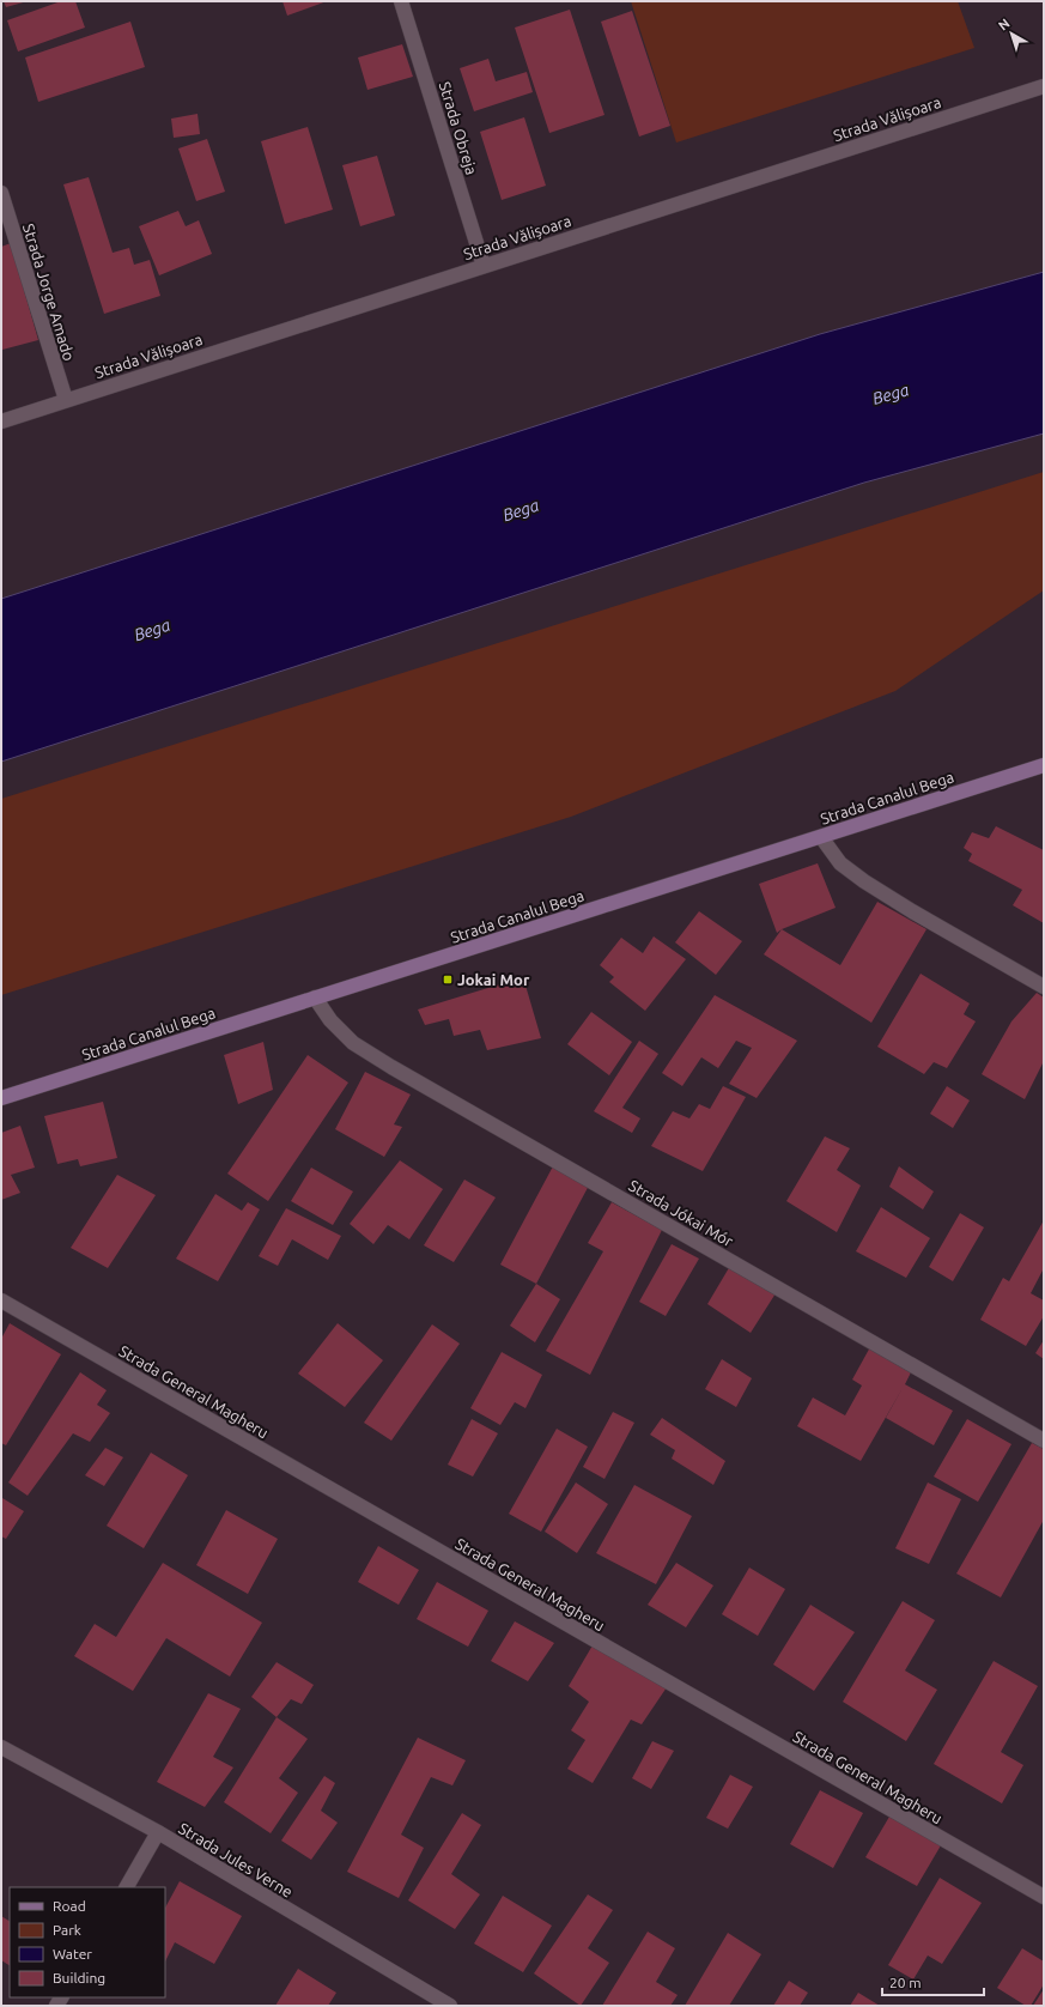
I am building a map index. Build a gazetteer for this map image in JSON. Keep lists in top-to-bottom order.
{
  "streets": {
    "street": [
      "Strada Vălișoara",
      "Strada Obreja",
      "Strada Jorge Amado",
      "Strada Canalul Bega",
      "Strada Jókai Mór",
      "Strada General Magheru",
      "Strada Jules Verne"
    ]
  },
  "crossings": [
    ["Strada Vălișoara", "Strada Obreja"],
    ["Strada Vălișoara", "Strada Jorge Amado"],
    ["Strada Canalul Bega", "Strada Jókai Mór"]
  ],
  "water": ["Bega"],
  "places": {
    "transit": ["Jokai Mor"]
  },
  "legend": [
    "Road",
    "Park",
    "Water",
    "Building"
  ],
  "scale_bar": "20 m",
  "north": "top left"
}
